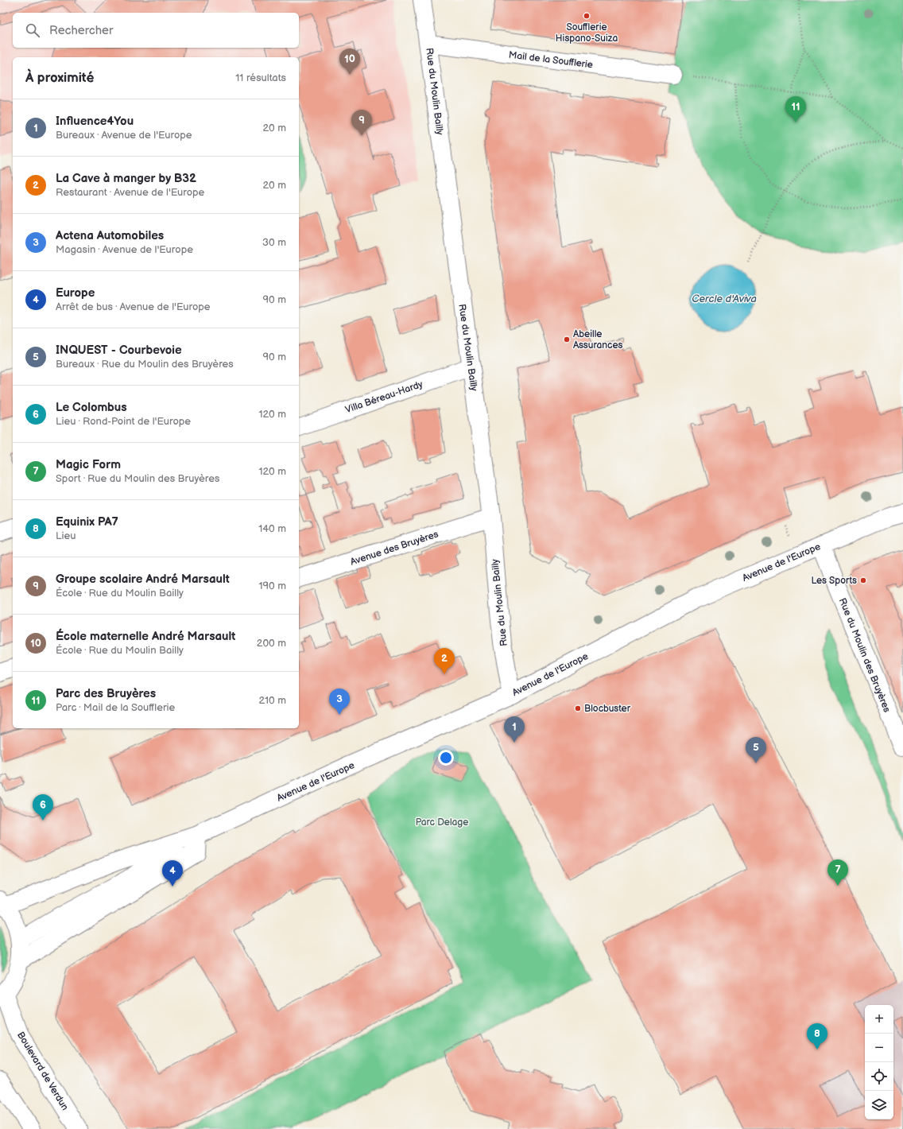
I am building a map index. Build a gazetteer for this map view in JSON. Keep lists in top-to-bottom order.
{
  "streets": {
    "street": [
      "Mail de la Soufflerie",
      "Rue du Moulin Bailly",
      "Villa Béreau-Hardy",
      "Avenue des Bruyères",
      "Avenue de l'Europe",
      "Rue du Moulin des Bruyères",
      "Boulevard de Verdun"
    ]
  },
  "crossings": [
    ["Mail de la Soufflerie", "Rue du Moulin Bailly"],
    ["Rue du Moulin Bailly", "Villa Béreau-Hardy"],
    ["Rue du Moulin Bailly", "Avenue des Bruyères"],
    ["Rue du Moulin Bailly", "Avenue de l'Europe"],
    ["Avenue de l'Europe", "Rue du Moulin des Bruyères"]
  ],
  "water": ["Cercle d'Aviva"],
  "parks": ["Parc Delage"],
  "places": [
    "Soufflerie Hispano-Suiza",
    "Abeille Assurances",
    "Les Sports",
    "Blocbuster"
  ],
  "page": {
    "search": "Rechercher",
    "pins": [
      "10",
      "11",
      "9",
      "2",
      "3",
      "1",
      "5",
      "6",
      "7",
      "4",
      "8"
    ],
    "heading": ["À proximité", "11 résultats"],
    "list": [
      {
        "mark": "1",
        "name": "Influence4You",
        "note": "Bureaux · Avenue de l'Europe",
        "value": "20 m"
      },
      {
        "mark": "2",
        "name": "La Cave à manger by B32",
        "note": "Restaurant · Avenue de l'Europe",
        "value": "20 m"
      },
      {
        "mark": "3",
        "name": "Actena Automobiles",
        "note": "Magasin · Avenue de l'Europe",
        "value": "30 m"
      },
      {
        "mark": "4",
        "name": "Europe",
        "note": "Arrêt de bus · Avenue de l'Europe",
        "value": "90 m"
      },
      {
        "mark": "5",
        "name": "INQUEST - Courbevoie",
        "note": "Bureaux · Rue du Moulin des Bruyères",
        "value": "90 m"
      },
      {
        "mark": "6",
        "name": "Le Colombus",
        "note": "Lieu · Rond-Point de l'Europe",
        "value": "120 m"
      },
      {
        "mark": "7",
        "name": "Magic Form",
        "note": "Sport · Rue du Moulin des Bruyères",
        "value": "120 m"
      },
      {
        "mark": "8",
        "name": "Equinix PA7",
        "note": "Lieu",
        "value": "140 m"
      },
      {
        "mark": "9",
        "name": "Groupe scolaire André Marsault",
        "note": "École · Rue du Moulin Bailly",
        "value": "190 m"
      },
      {
        "mark": "10",
        "name": "École maternelle André Marsault",
        "note": "École · Rue du Moulin Bailly",
        "value": "200 m"
      },
      {
        "mark": "11",
        "name": "Parc des Bruyères",
        "note": "Parc · Mail de la Soufflerie",
        "value": "210 m"
      }
    ],
    "map_buttons": ["+", "−"]
  }
}
